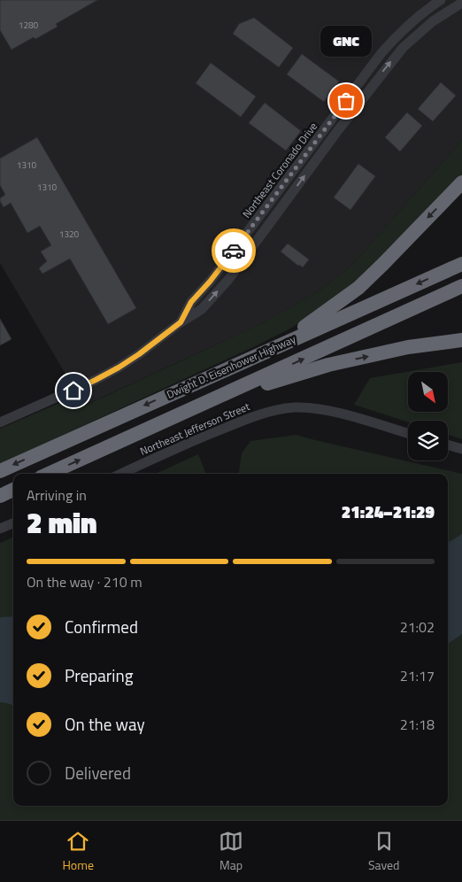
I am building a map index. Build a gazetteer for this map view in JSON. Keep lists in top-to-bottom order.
{
  "streets": {
    "highway": ["Dwight D. Eisenhower Highway"],
    "street": ["Northeast Coronado Drive", "Northeast Jefferson Street"]
  },
  "places": ["GNC"],
  "house_numbers": [
    "1280",
    "1310",
    "1310",
    "1320"
  ],
  "north": "bottom right",
  "page": {
    "bubble": "GNC",
    "heading": ["2 min", "Arriving in", "21:24–21:29"],
    "bar": "On the way · 210 m",
    "list": [
      ["Confirmed", "21:02"],
      ["Preparing", "21:17"],
      ["On the way", "21:18"],
      "Delivered"
    ],
    "tabs": ["Home", "Map", "Saved"]
  }
}
